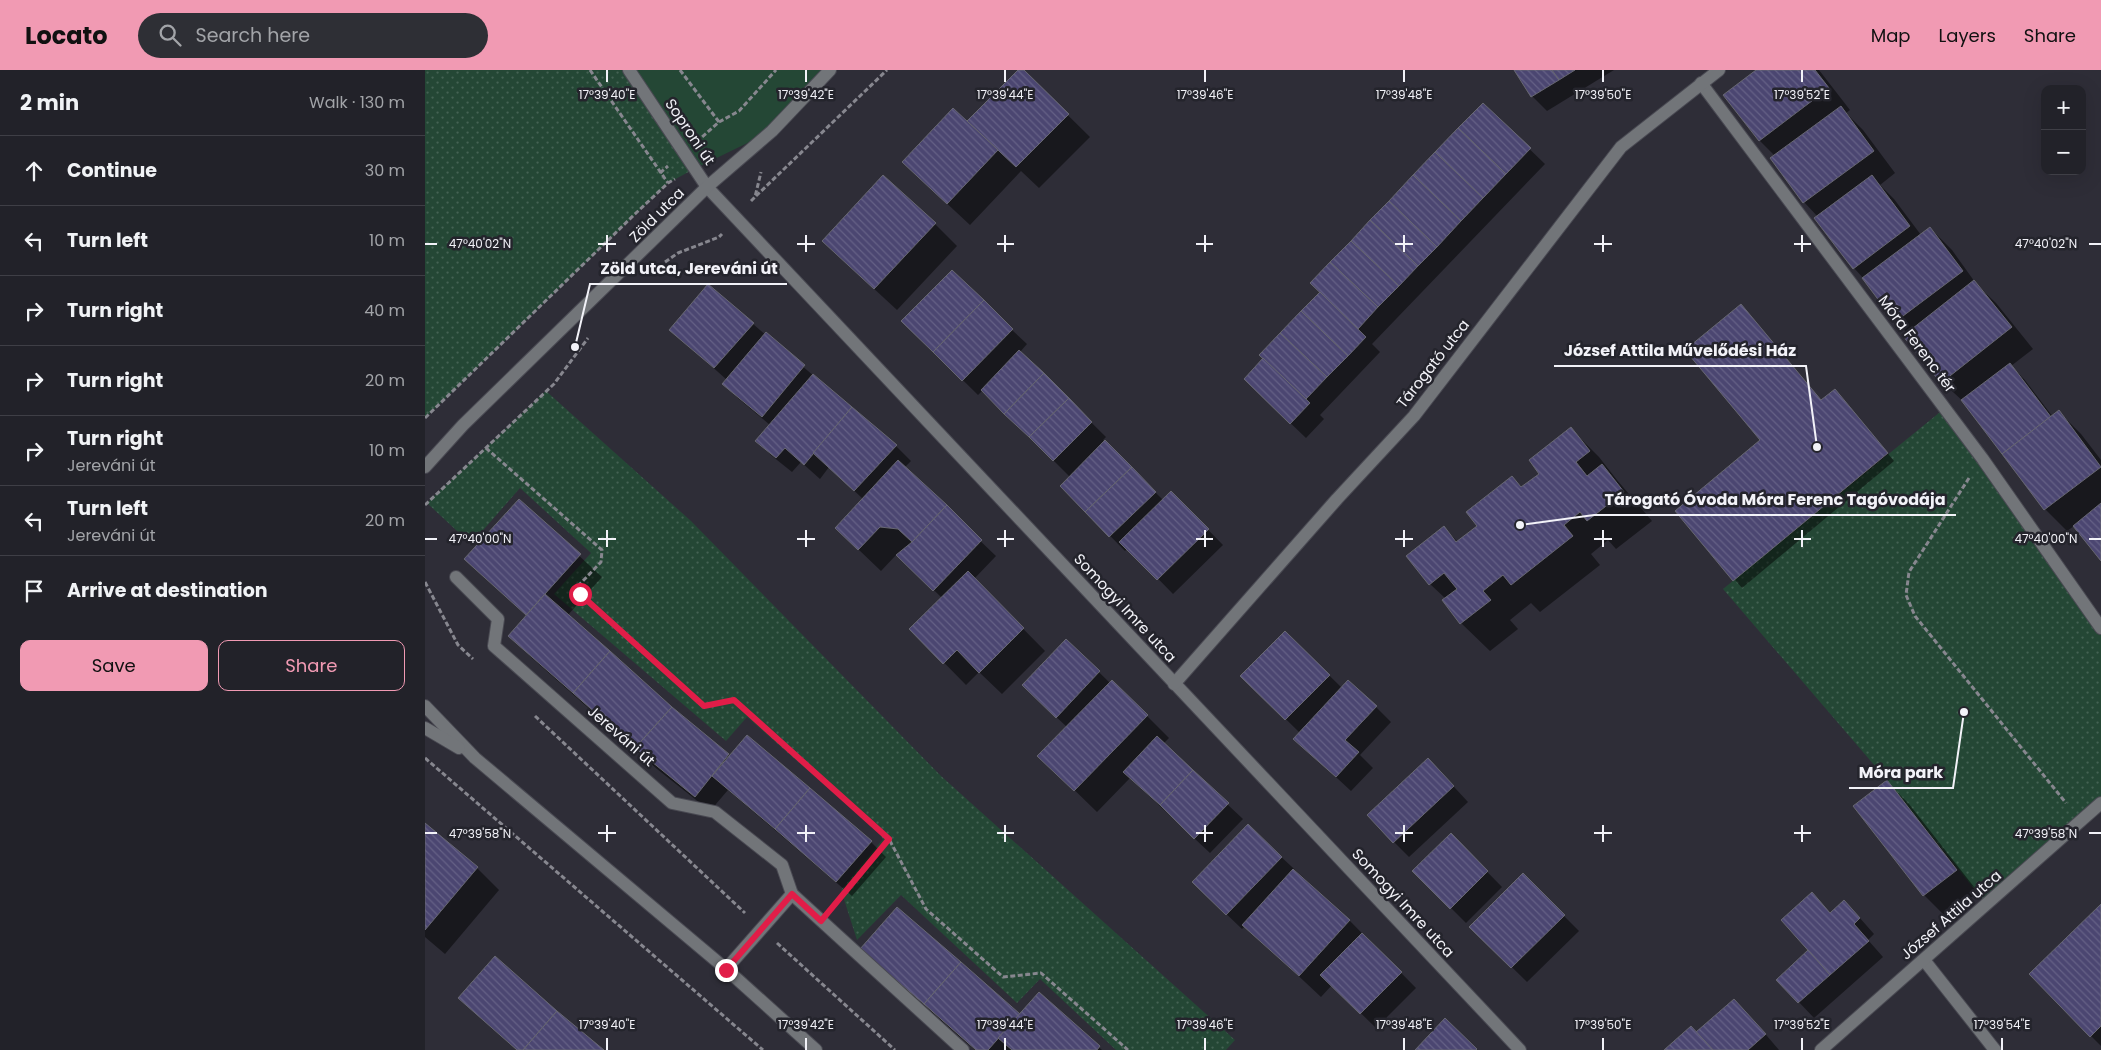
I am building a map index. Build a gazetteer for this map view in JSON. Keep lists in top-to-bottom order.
{
  "streets": {
    "street": [
      "Soproni út",
      "Zöld utca",
      "Móra Ferenc tér",
      "Tárogató utca",
      "Somogyi Imre utca",
      "Jereváni út",
      "József Attila utca"
    ]
  },
  "crossings": [
    ["Soproni út", "Zöld utca"],
    ["Soproni út", "Somogyi Imre utca"],
    ["Zöld utca", "Somogyi Imre utca"],
    ["Móra Ferenc tér", "Tárogató utca"],
    ["Tárogató utca", "Somogyi Imre utca"]
  ],
  "places": [
    "Zöld utca, Jereváni út",
    "József Attila Művelődési Ház",
    "Tárogató Óvoda Móra Ferenc Tagóvodája",
    "Móra park"
  ],
  "page": {
    "header": "Locato",
    "search": "Search here",
    "nav": ["Map", "Layers", "Share"],
    "heading": ["2 min", "Walk · 130 m"],
    "map_buttons": ["+", "−"],
    "list": [
      ["Continue", "30 m"],
      ["Turn left", "10 m"],
      ["Turn right", "40 m"],
      ["Turn right", "20 m"],
      ["Turn right", "Jereváni út", "10 m"],
      ["Turn left", "Jereváni út", "20 m"],
      "Arrive at destination"
    ],
    "buttons": ["Save", "Share"]
  },
  "coordinates": [
    "17°39'40\"E",
    "17°39'42\"E",
    "17°39'44\"E",
    "17°39'46\"E",
    "17°39'48\"E",
    "17°39'50\"E",
    "17°39'52\"E",
    "47°40'02\"N",
    "47°40'00\"N",
    "47°39'58\"N",
    "17°39'54\"E"
  ]
}
